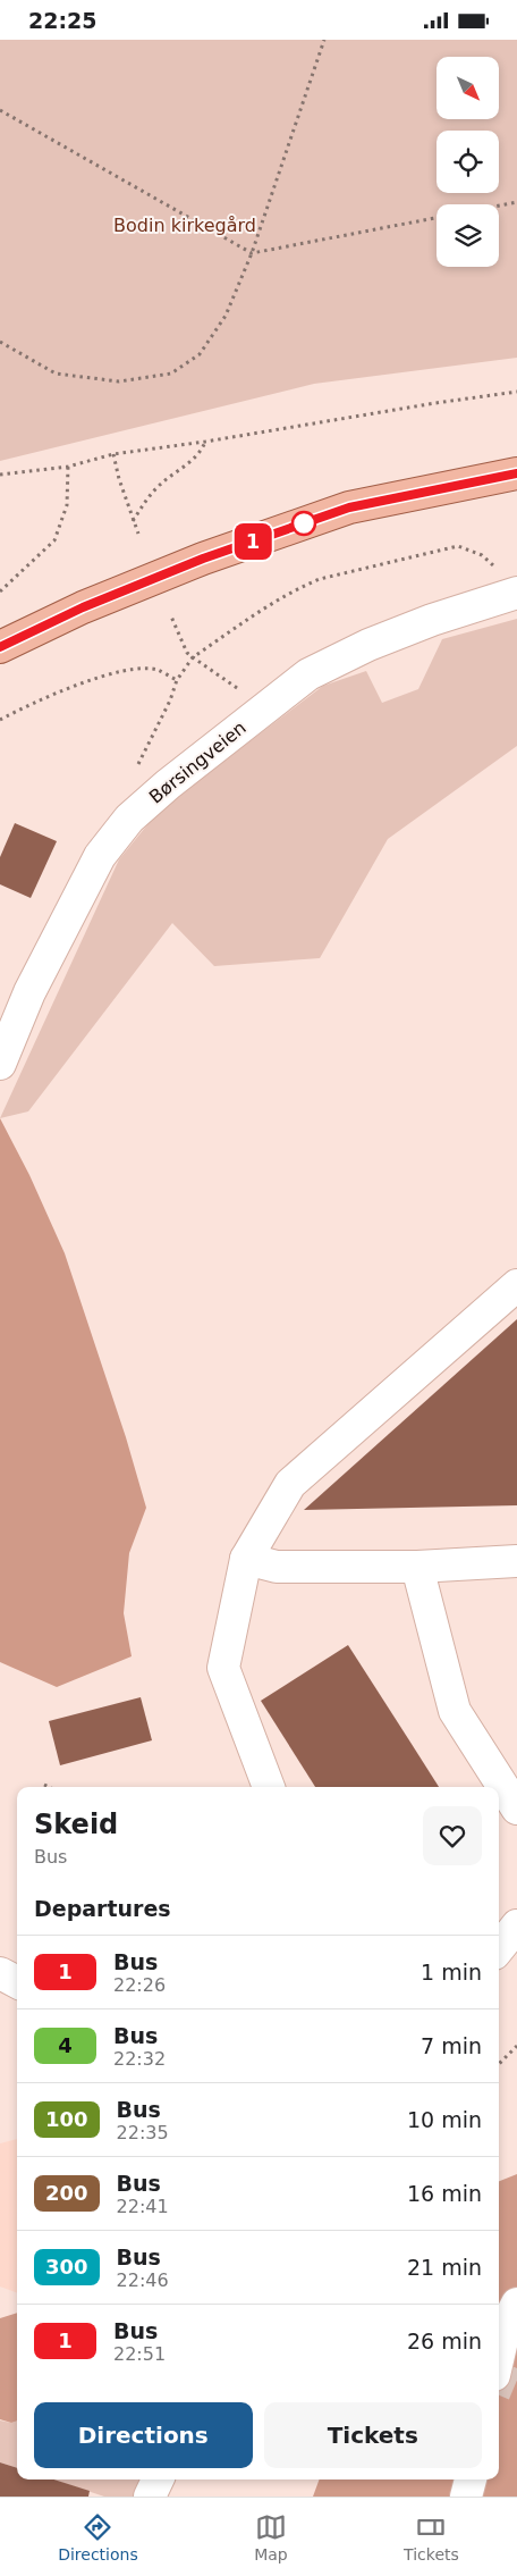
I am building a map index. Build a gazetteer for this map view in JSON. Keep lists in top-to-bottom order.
{
  "streets": {
    "street": ["Børsingveien"]
  },
  "parks": ["Bodin kirkegård"],
  "lines": ["bus line 1"],
  "north": "bottom right",
  "page": {
    "status": "22:25",
    "on_map": "1",
    "heading": [
      ["Skeid", "Bus"],
      "Departures"
    ],
    "list": [
      {
        "mark": "1",
        "name": "Bus",
        "note": "22:26",
        "value": "1 min"
      },
      {
        "mark": "4",
        "name": "Bus",
        "note": "22:32",
        "value": "7 min"
      },
      {
        "mark": "100",
        "name": "Bus",
        "note": "22:35",
        "value": "10 min"
      },
      {
        "mark": "200",
        "name": "Bus",
        "note": "22:41",
        "value": "16 min"
      },
      {
        "mark": "300",
        "name": "Bus",
        "note": "22:46",
        "value": "21 min"
      },
      {
        "mark": "1",
        "name": "Bus",
        "note": "22:51",
        "value": "26 min"
      }
    ],
    "buttons": ["Directions", "Tickets"],
    "tabs": ["Directions", "Map", "Tickets"]
  }
}
